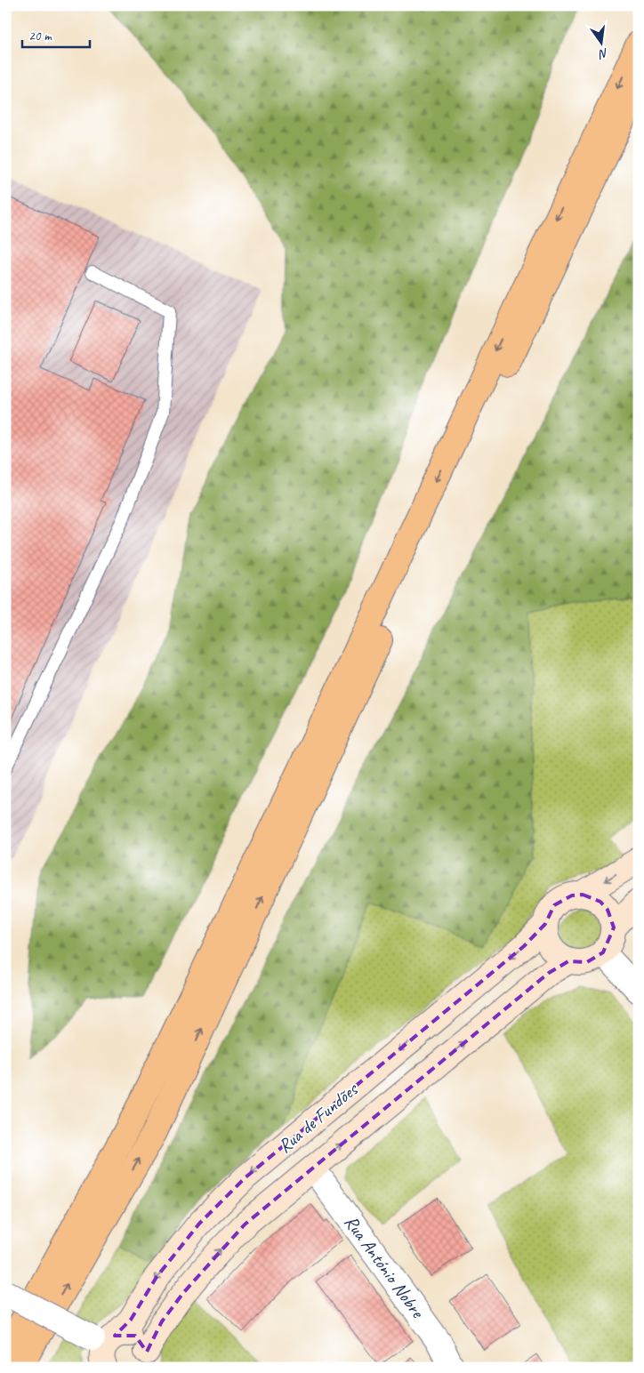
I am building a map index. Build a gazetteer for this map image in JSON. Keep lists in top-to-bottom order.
{
  "streets": {
    "main road": ["Rua de Fundões"],
    "street": ["Rua António Nobre"]
  },
  "crossings": [
    ["Rua de Fundões", "Rua António Nobre"]
  ],
  "scale_bar": "20 m",
  "north": "bottom"
}
